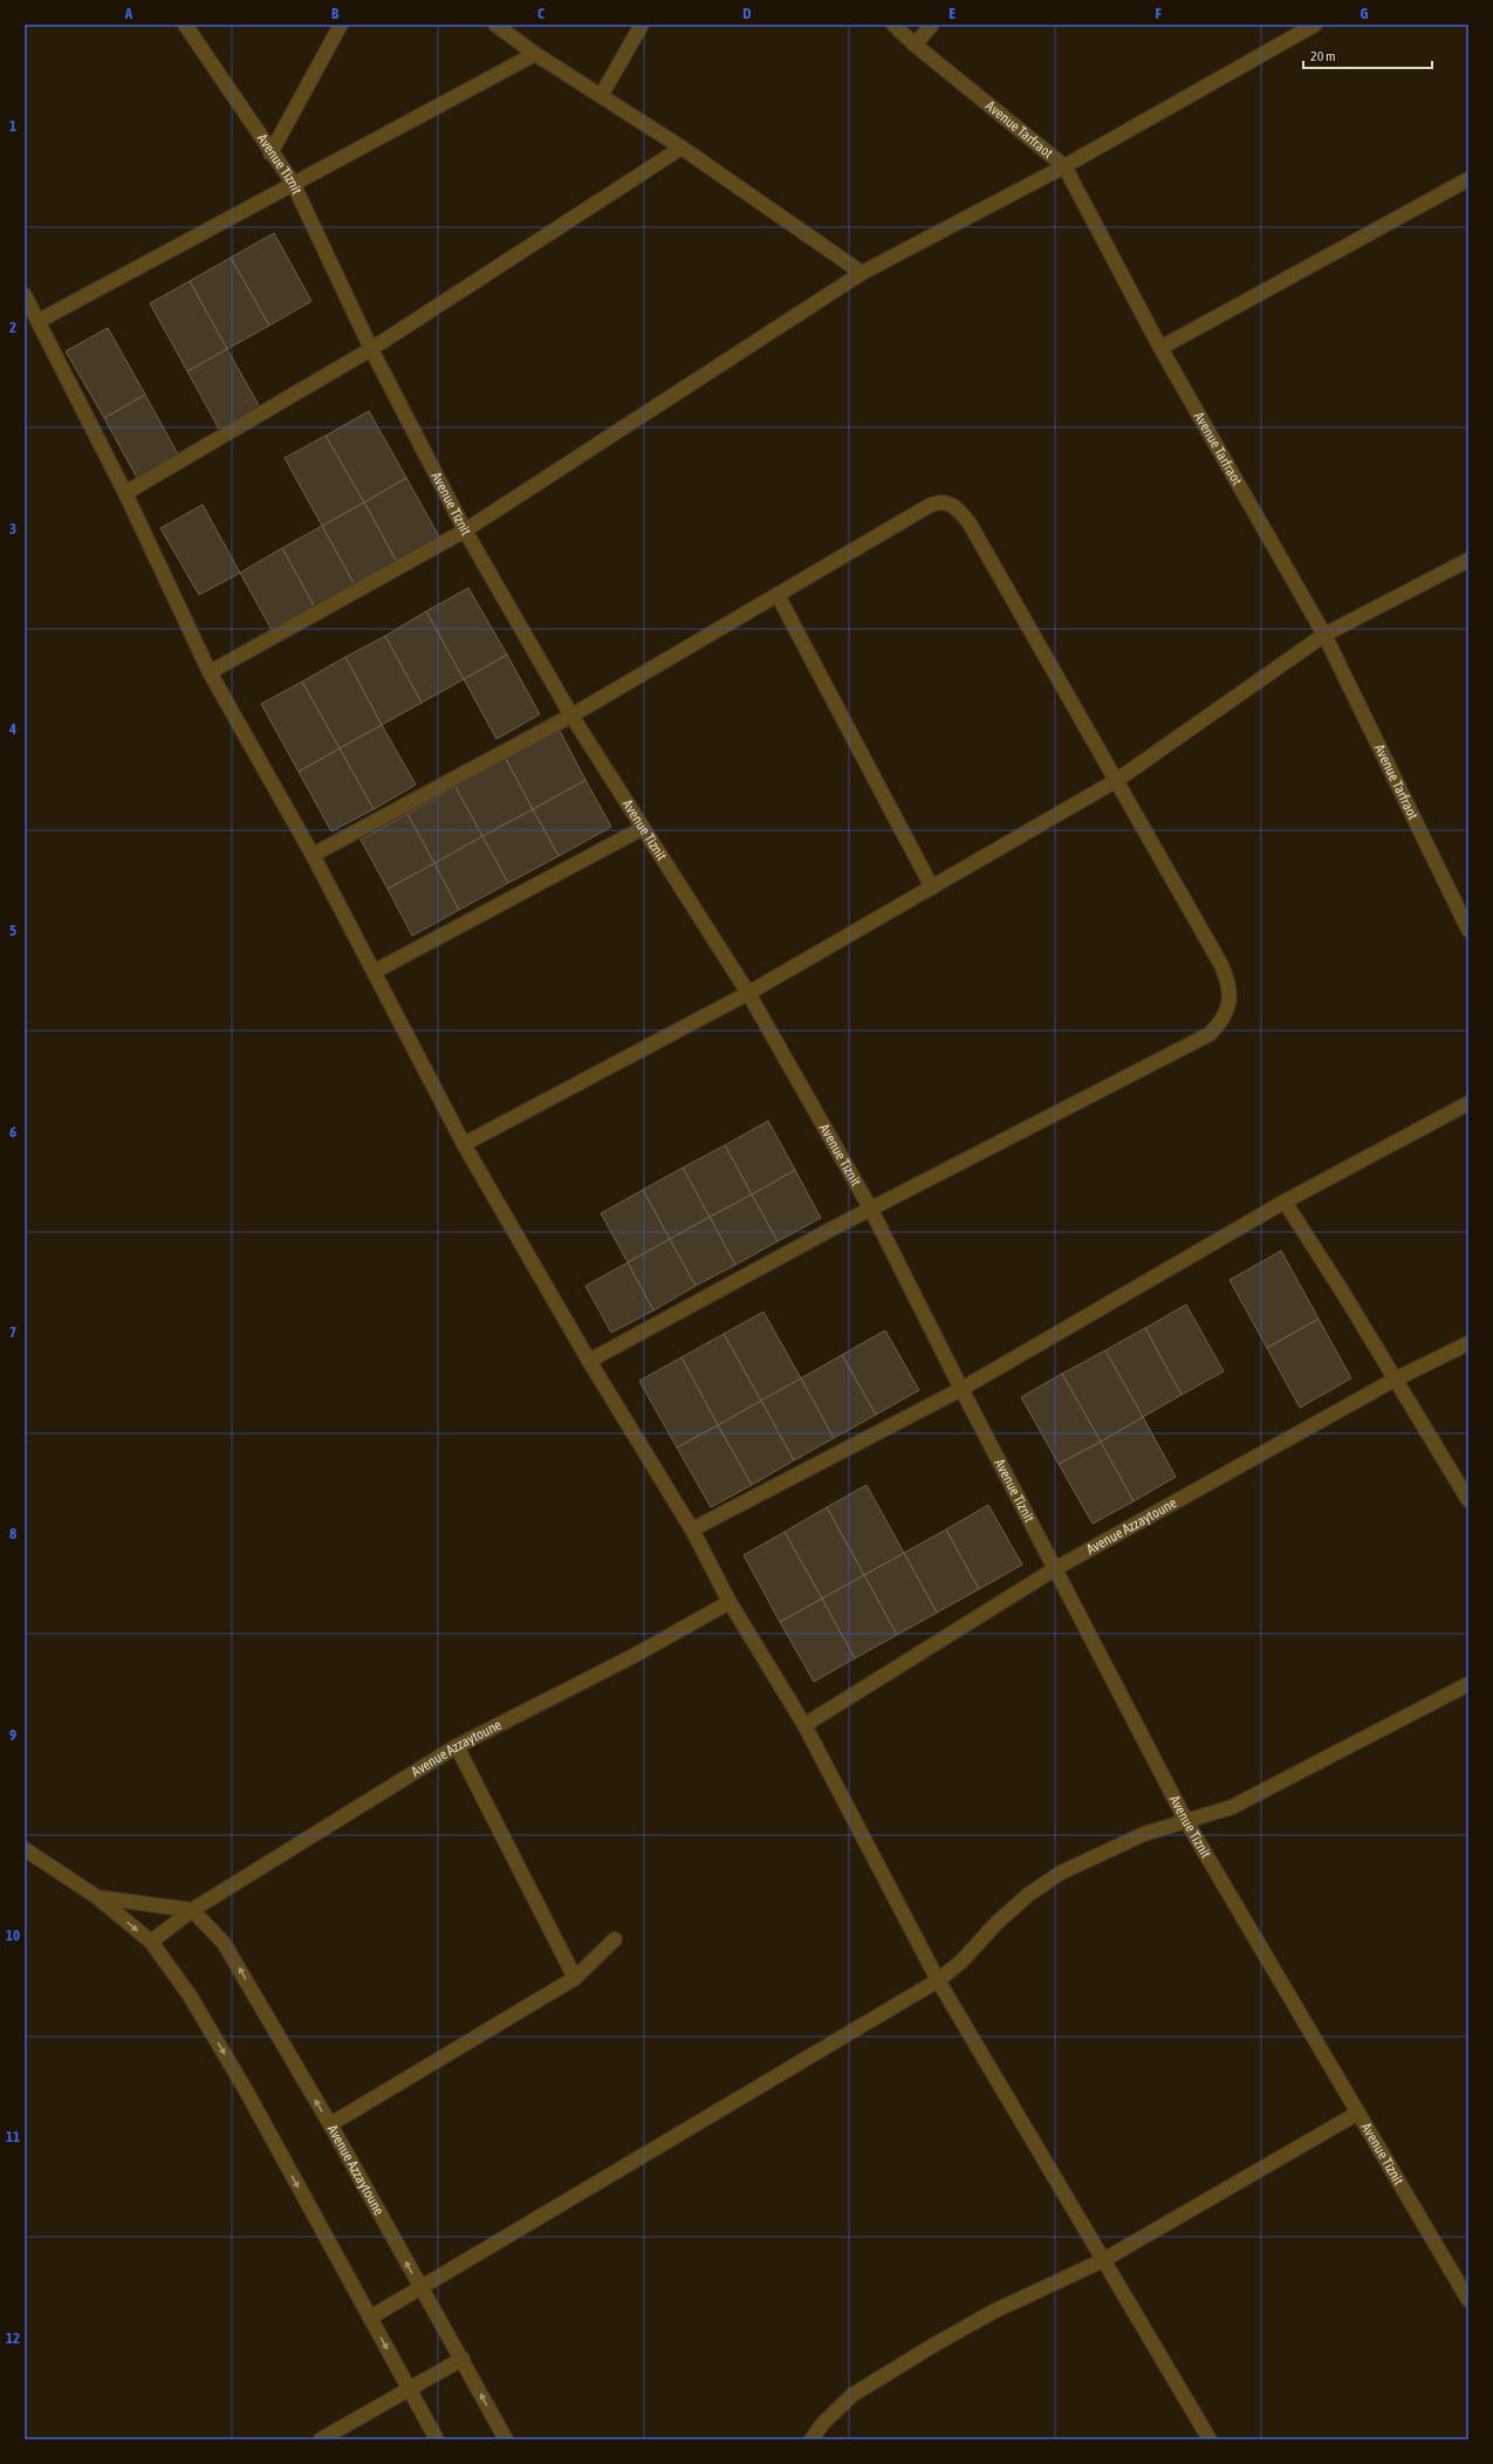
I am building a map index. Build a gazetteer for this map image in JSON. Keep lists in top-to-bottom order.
{
  "streets": {
    "street": ["Avenue Tarfraot", "Avenue Tiznit", "Avenue Azzaytoune"]
  },
  "crossings": [
    ["Avenue Tiznit", "Avenue Azzaytoune"]
  ],
  "scale_bar": "20 m",
  "grid": {
    "columns": [
      "A",
      "B",
      "C",
      "D",
      "E",
      "F",
      "G"
    ],
    "rows": [
      "1",
      "2",
      "3",
      "4",
      "5",
      "6",
      "7",
      "8",
      "9",
      "10",
      "11",
      "12"
    ]
  }
}
